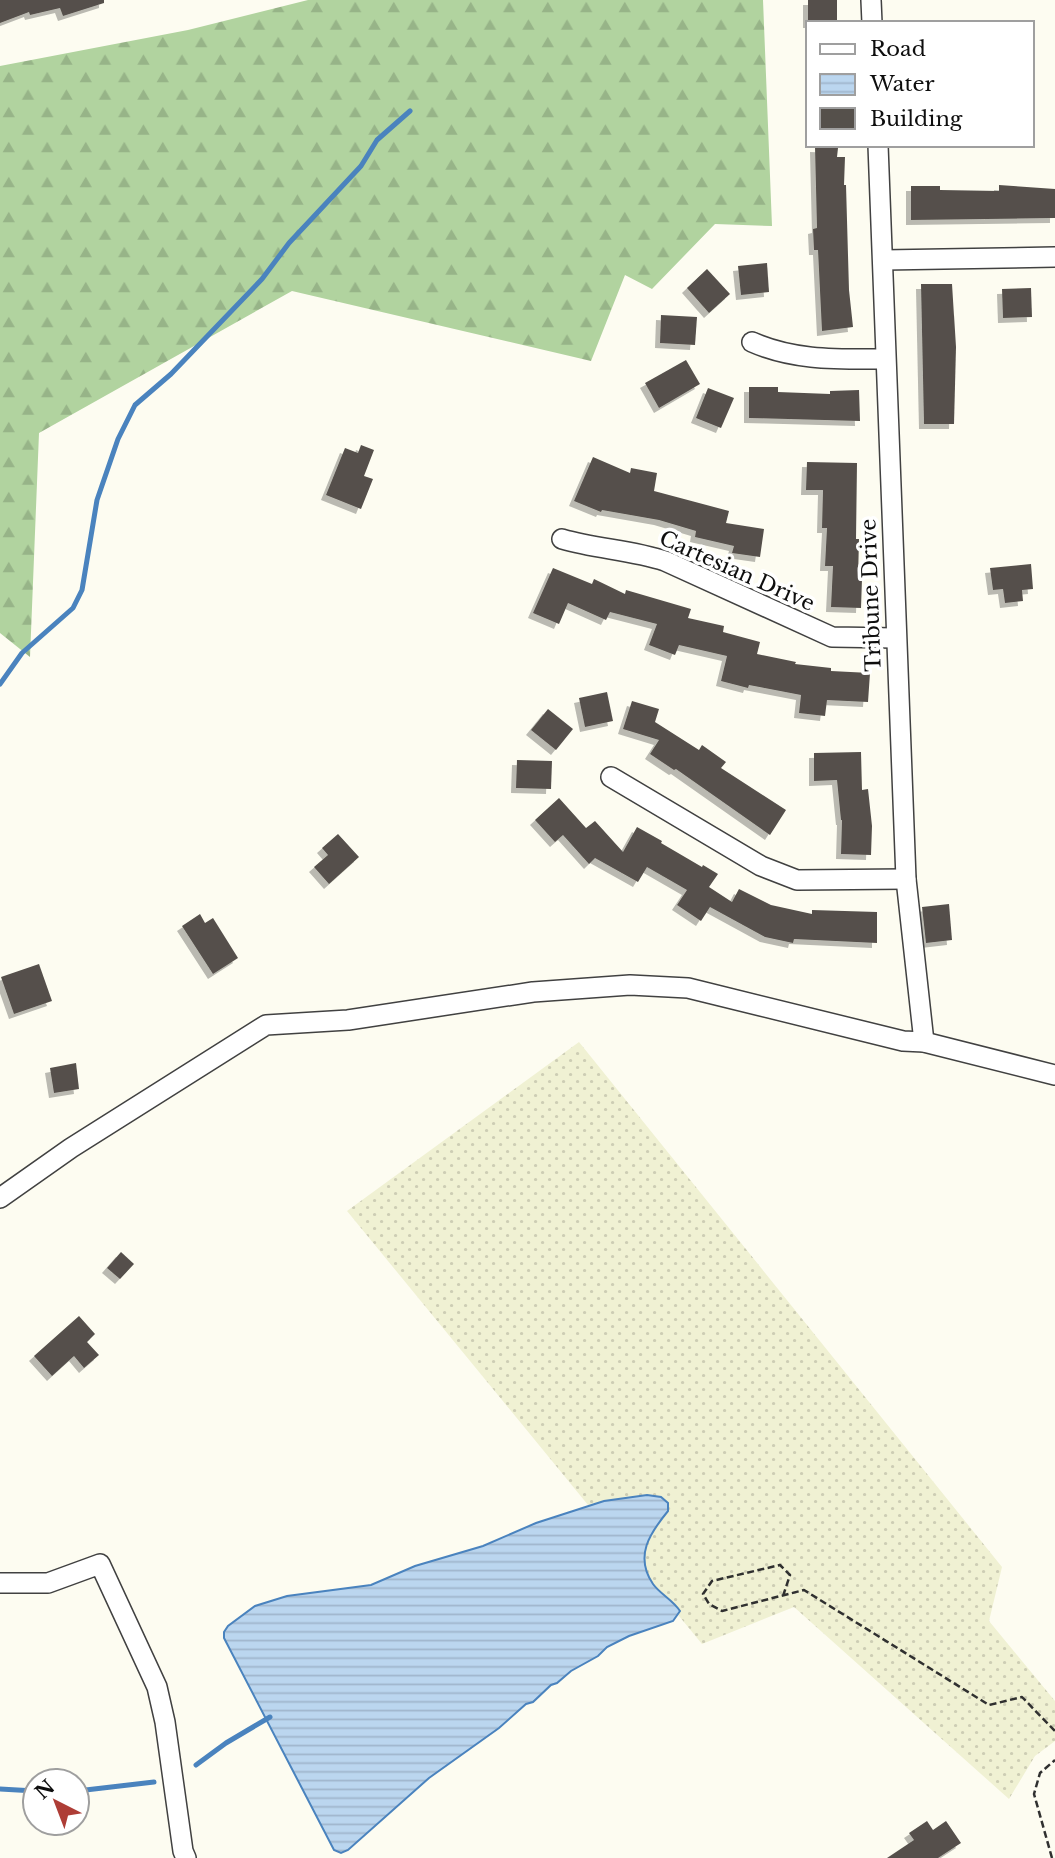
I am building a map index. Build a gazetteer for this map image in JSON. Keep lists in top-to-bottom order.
{
  "streets": {
    "street": ["Cartesian Drive", "Tribune Drive"]
  },
  "crossings": [
    ["Cartesian Drive", "Tribune Drive"]
  ],
  "legend": ["Road", "Water", "Building"],
  "north": "top left"
}
